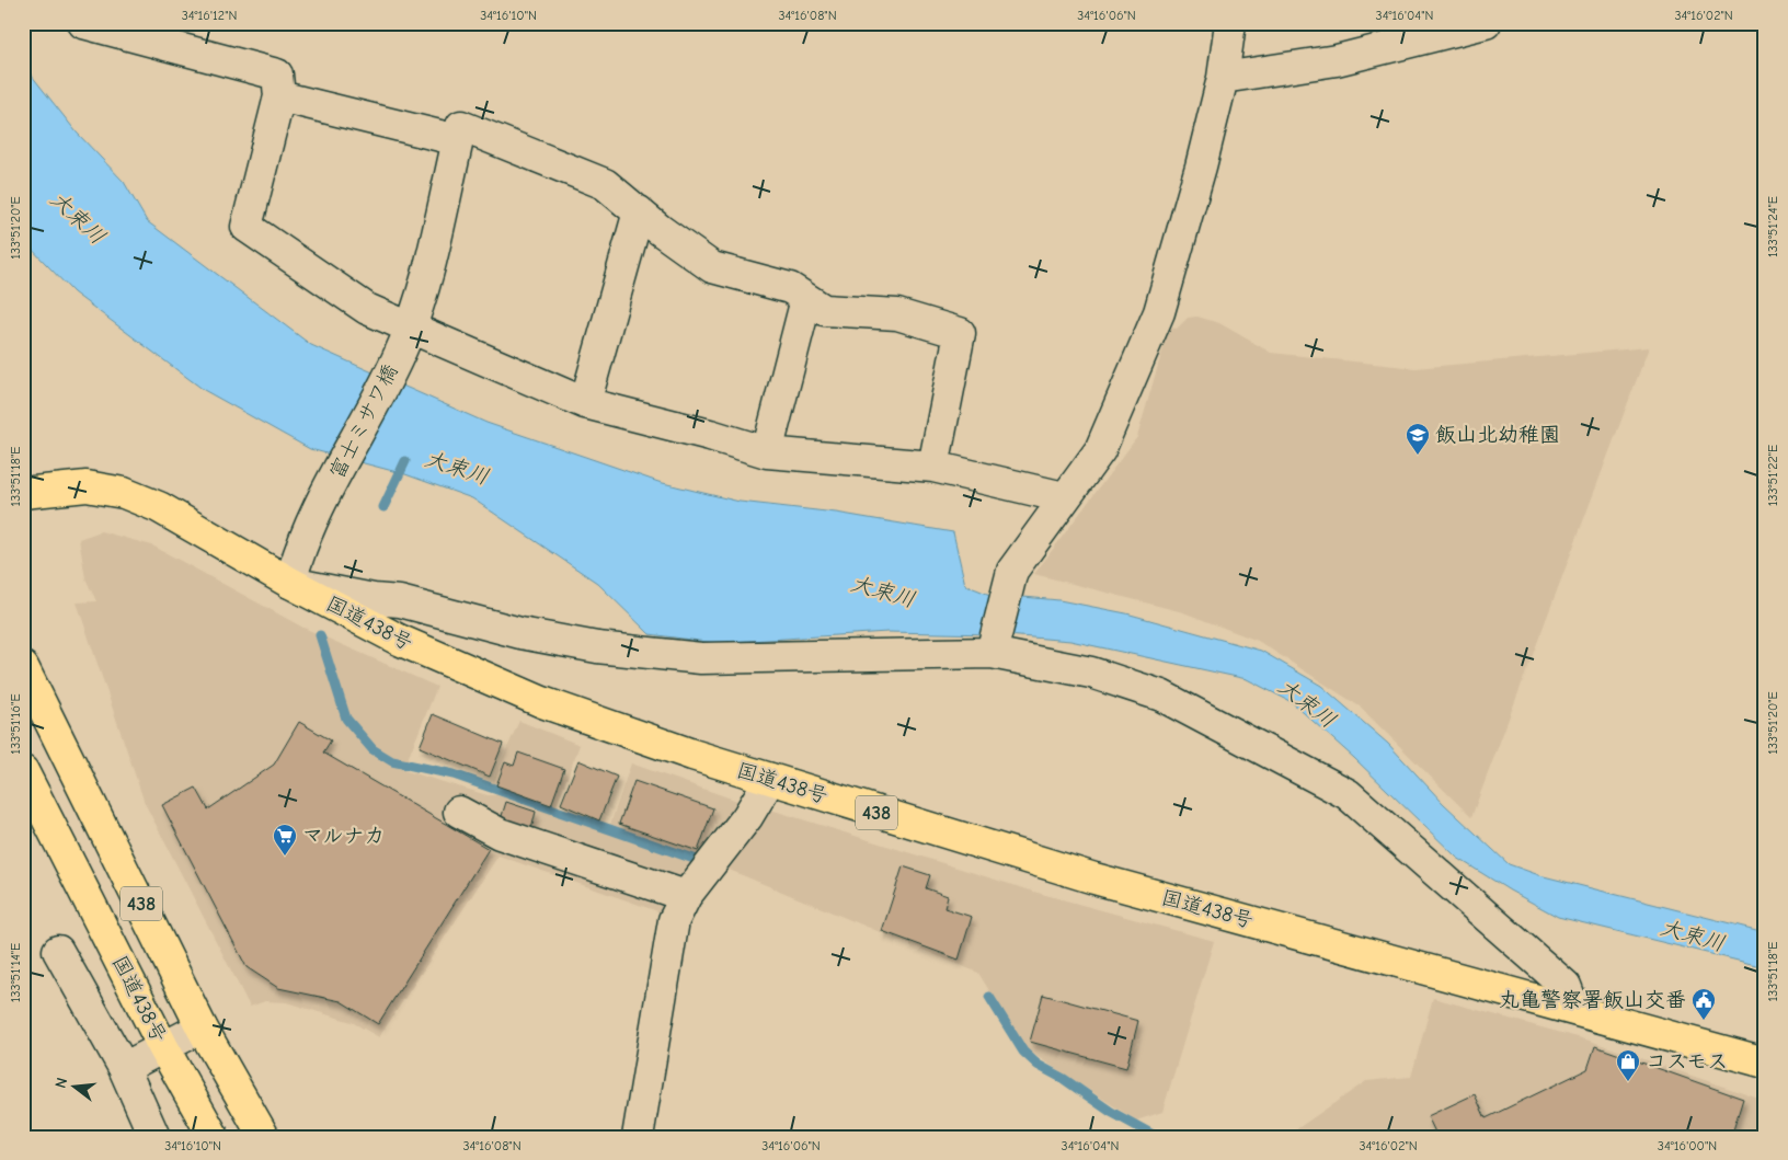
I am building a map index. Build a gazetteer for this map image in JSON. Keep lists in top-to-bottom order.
{
  "streets": {
    "highway": ["国道438号", "438"],
    "street": ["富士ミサワ橋"]
  },
  "crossings": [
    ["富士ミサワ橋", "国道438号"]
  ],
  "water": ["大束川"],
  "places": {
    "school or university": ["飯山北幼稚園"],
    "supermarket": ["マルナカ"],
    "public building": ["丸亀警察署飯山交番"],
    "shop": ["コスモス"]
  },
  "north": "left",
  "coordinates": [
    "34°16'12\"N",
    "34°16'10\"N",
    "34°16'08\"N",
    "34°16'06\"N",
    "34°16'04\"N",
    "34°16'02\"N",
    "133°51'24\"E",
    "133°51'20\"E",
    "133°51'22\"E",
    "133°51'18\"E",
    "133°51'16\"E",
    "133°51'14\"E",
    "34°16'00\"N"
  ]
}
